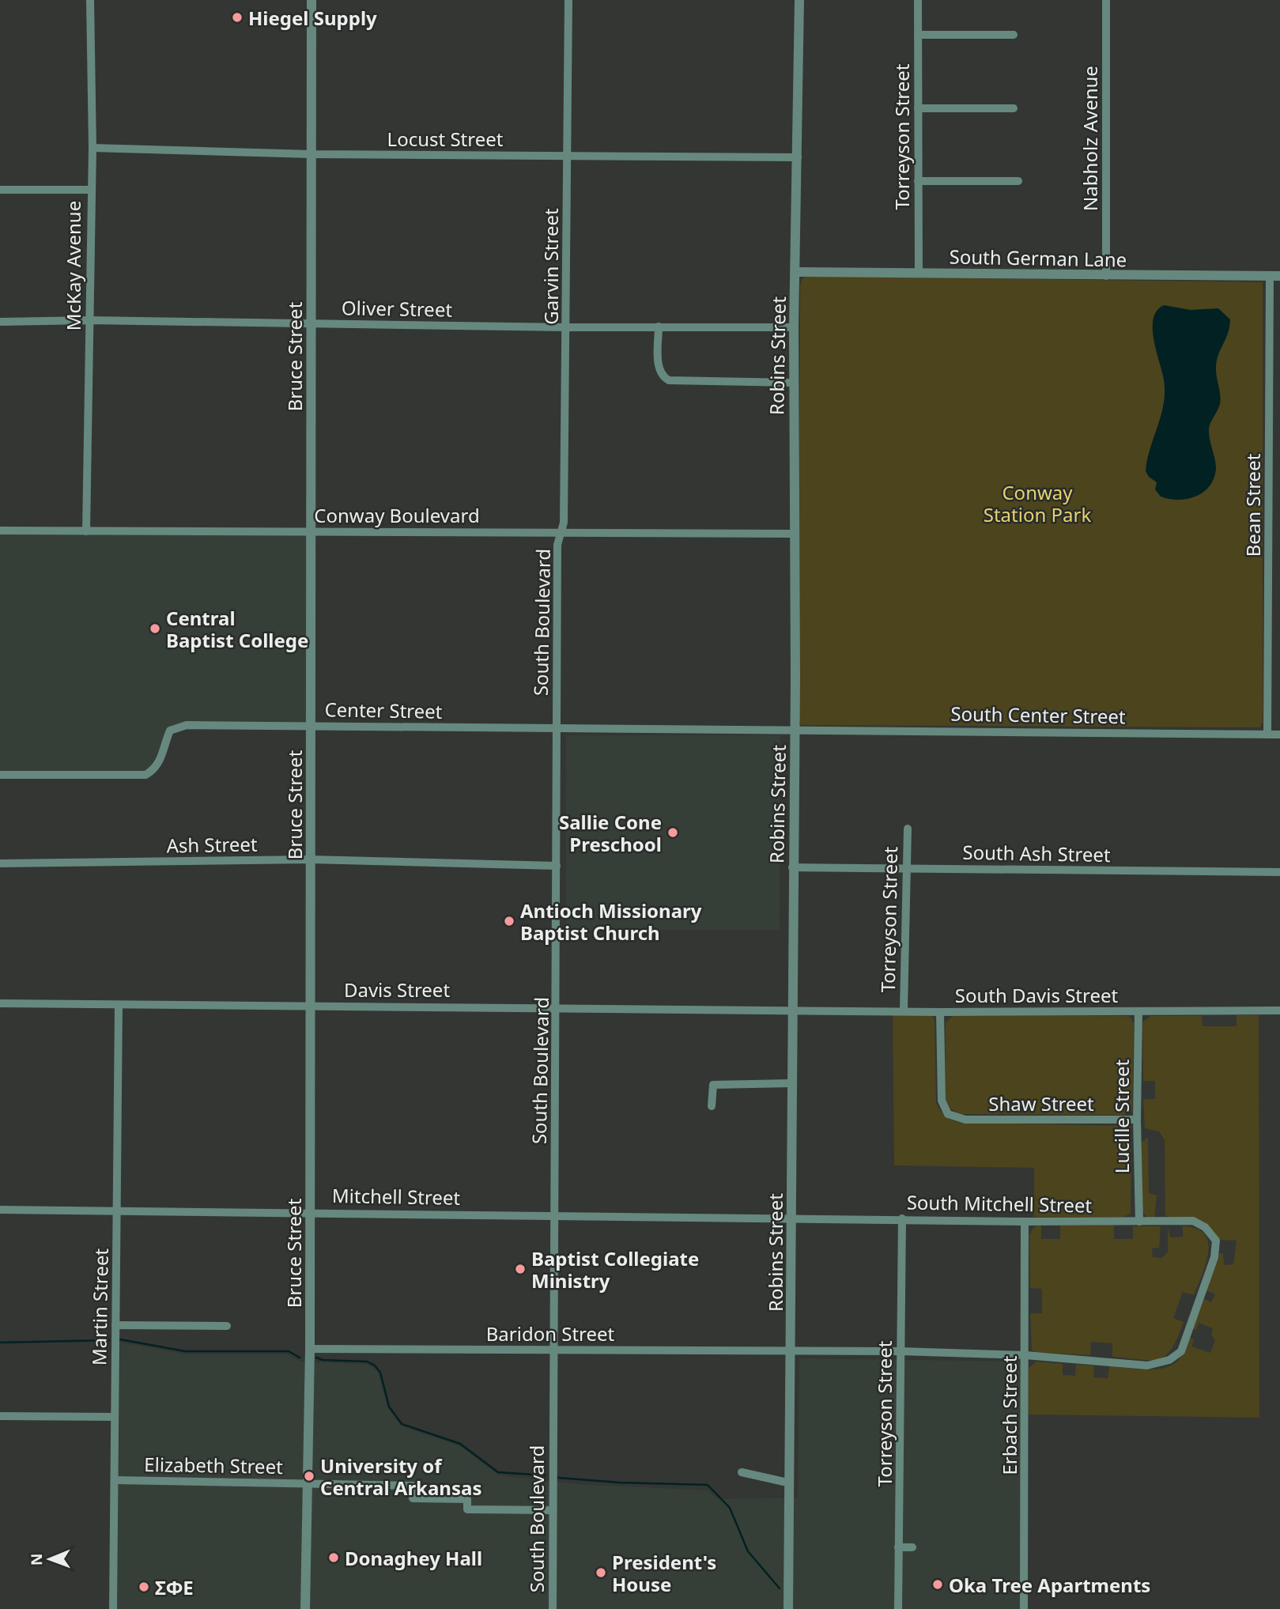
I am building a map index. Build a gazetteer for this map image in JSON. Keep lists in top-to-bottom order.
{
  "streets": {
    "street": [
      "Torreyson Street",
      "Locust Street",
      "Nabholz Avenue",
      "South German Lane",
      "McKay Avenue",
      "Garvin Street",
      "Oliver Street",
      "Robins Street",
      "Bruce Street",
      "Bean Street",
      "Conway Boulevard",
      "South Boulevard",
      "Center Street",
      "South Center Street",
      "Ash Street",
      "South Ash Street",
      "Davis Street",
      "South Davis Street",
      "Shaw Street",
      "Lucille Street",
      "Mitchell Street",
      "South Mitchell Street",
      "Martin Street",
      "Baridon Street",
      "Erbach Street",
      "Elizabeth Street"
    ]
  },
  "crossings": [
    ["Torreyson Street", "South German Lane"],
    ["Torreyson Street", "South Ash Street"],
    ["Torreyson Street", "South Davis Street"],
    ["Torreyson Street", "South Mitchell Street"],
    ["Torreyson Street", "Baridon Street"],
    ["Locust Street", "McKay Avenue"],
    ["Locust Street", "Garvin Street"],
    ["Locust Street", "Robins Street"],
    ["Locust Street", "Bruce Street"],
    ["Nabholz Avenue", "South German Lane"],
    ["South German Lane", "Robins Street"],
    ["South German Lane", "Bean Street"],
    ["McKay Avenue", "Oliver Street"],
    ["McKay Avenue", "Conway Boulevard"],
    ["Garvin Street", "Oliver Street"],
    ["Garvin Street", "Conway Boulevard"],
    ["Garvin Street", "South Boulevard"],
    ["Oliver Street", "Robins Street"],
    ["Oliver Street", "Bruce Street"],
    ["Robins Street", "Conway Boulevard"],
    ["Robins Street", "Center Street"],
    ["Robins Street", "South Center Street"],
    ["Robins Street", "South Ash Street"],
    ["Robins Street", "Davis Street"],
    ["Robins Street", "South Davis Street"],
    ["Robins Street", "Mitchell Street"],
    ["Robins Street", "South Mitchell Street"],
    ["Robins Street", "Baridon Street"],
    ["Bruce Street", "Conway Boulevard"],
    ["Bruce Street", "Center Street"],
    ["Bruce Street", "Ash Street"],
    ["Bruce Street", "Davis Street"],
    ["Bruce Street", "Mitchell Street"],
    ["Bruce Street", "Baridon Street"],
    ["Bruce Street", "Elizabeth Street"],
    ["Bean Street", "South Center Street"],
    ["Conway Boulevard", "South Boulevard"],
    ["South Boulevard", "Center Street"],
    ["South Boulevard", "Ash Street"],
    ["South Boulevard", "Davis Street"],
    ["South Boulevard", "Mitchell Street"],
    ["South Boulevard", "Baridon Street"],
    ["South Boulevard", "Elizabeth Street"],
    ["Center Street", "South Center Street"],
    ["Davis Street", "South Davis Street"],
    ["Davis Street", "Martin Street"],
    ["South Davis Street", "Shaw Street"],
    ["South Davis Street", "Lucille Street"],
    ["Shaw Street", "Lucille Street"],
    ["Lucille Street", "South Mitchell Street"],
    ["Mitchell Street", "South Mitchell Street"],
    ["Mitchell Street", "Martin Street"],
    ["South Mitchell Street", "Baridon Street"],
    ["South Mitchell Street", "Erbach Street"],
    ["Martin Street", "Elizabeth Street"],
    ["Baridon Street", "Erbach Street"]
  ],
  "parks": ["Conway Station Park"],
  "places": [
    "Hiegel Supply",
    "Central Baptist College",
    "Sallie Cone Preschool",
    "Antioch Missionary Baptist Church",
    "Baptist Collegiate Ministry",
    "University of Central Arkansas",
    "Donaghey Hall",
    "President's House",
    "Oka Tree Apartments",
    "ΣΦΕ"
  ],
  "north": "left"
}
